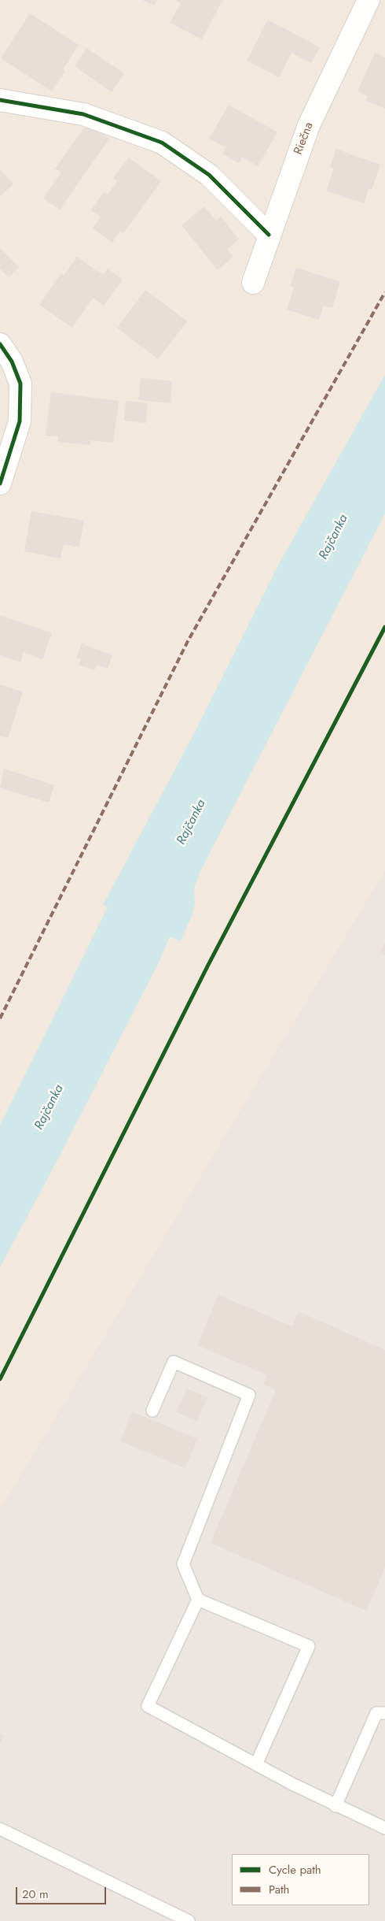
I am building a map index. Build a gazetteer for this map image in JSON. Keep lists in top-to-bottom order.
{
  "streets": {
    "street": ["Riečna"]
  },
  "water": ["Rajčanka"],
  "legend": ["Cycle path", "Path"],
  "scale_bar": "20 m"
}
